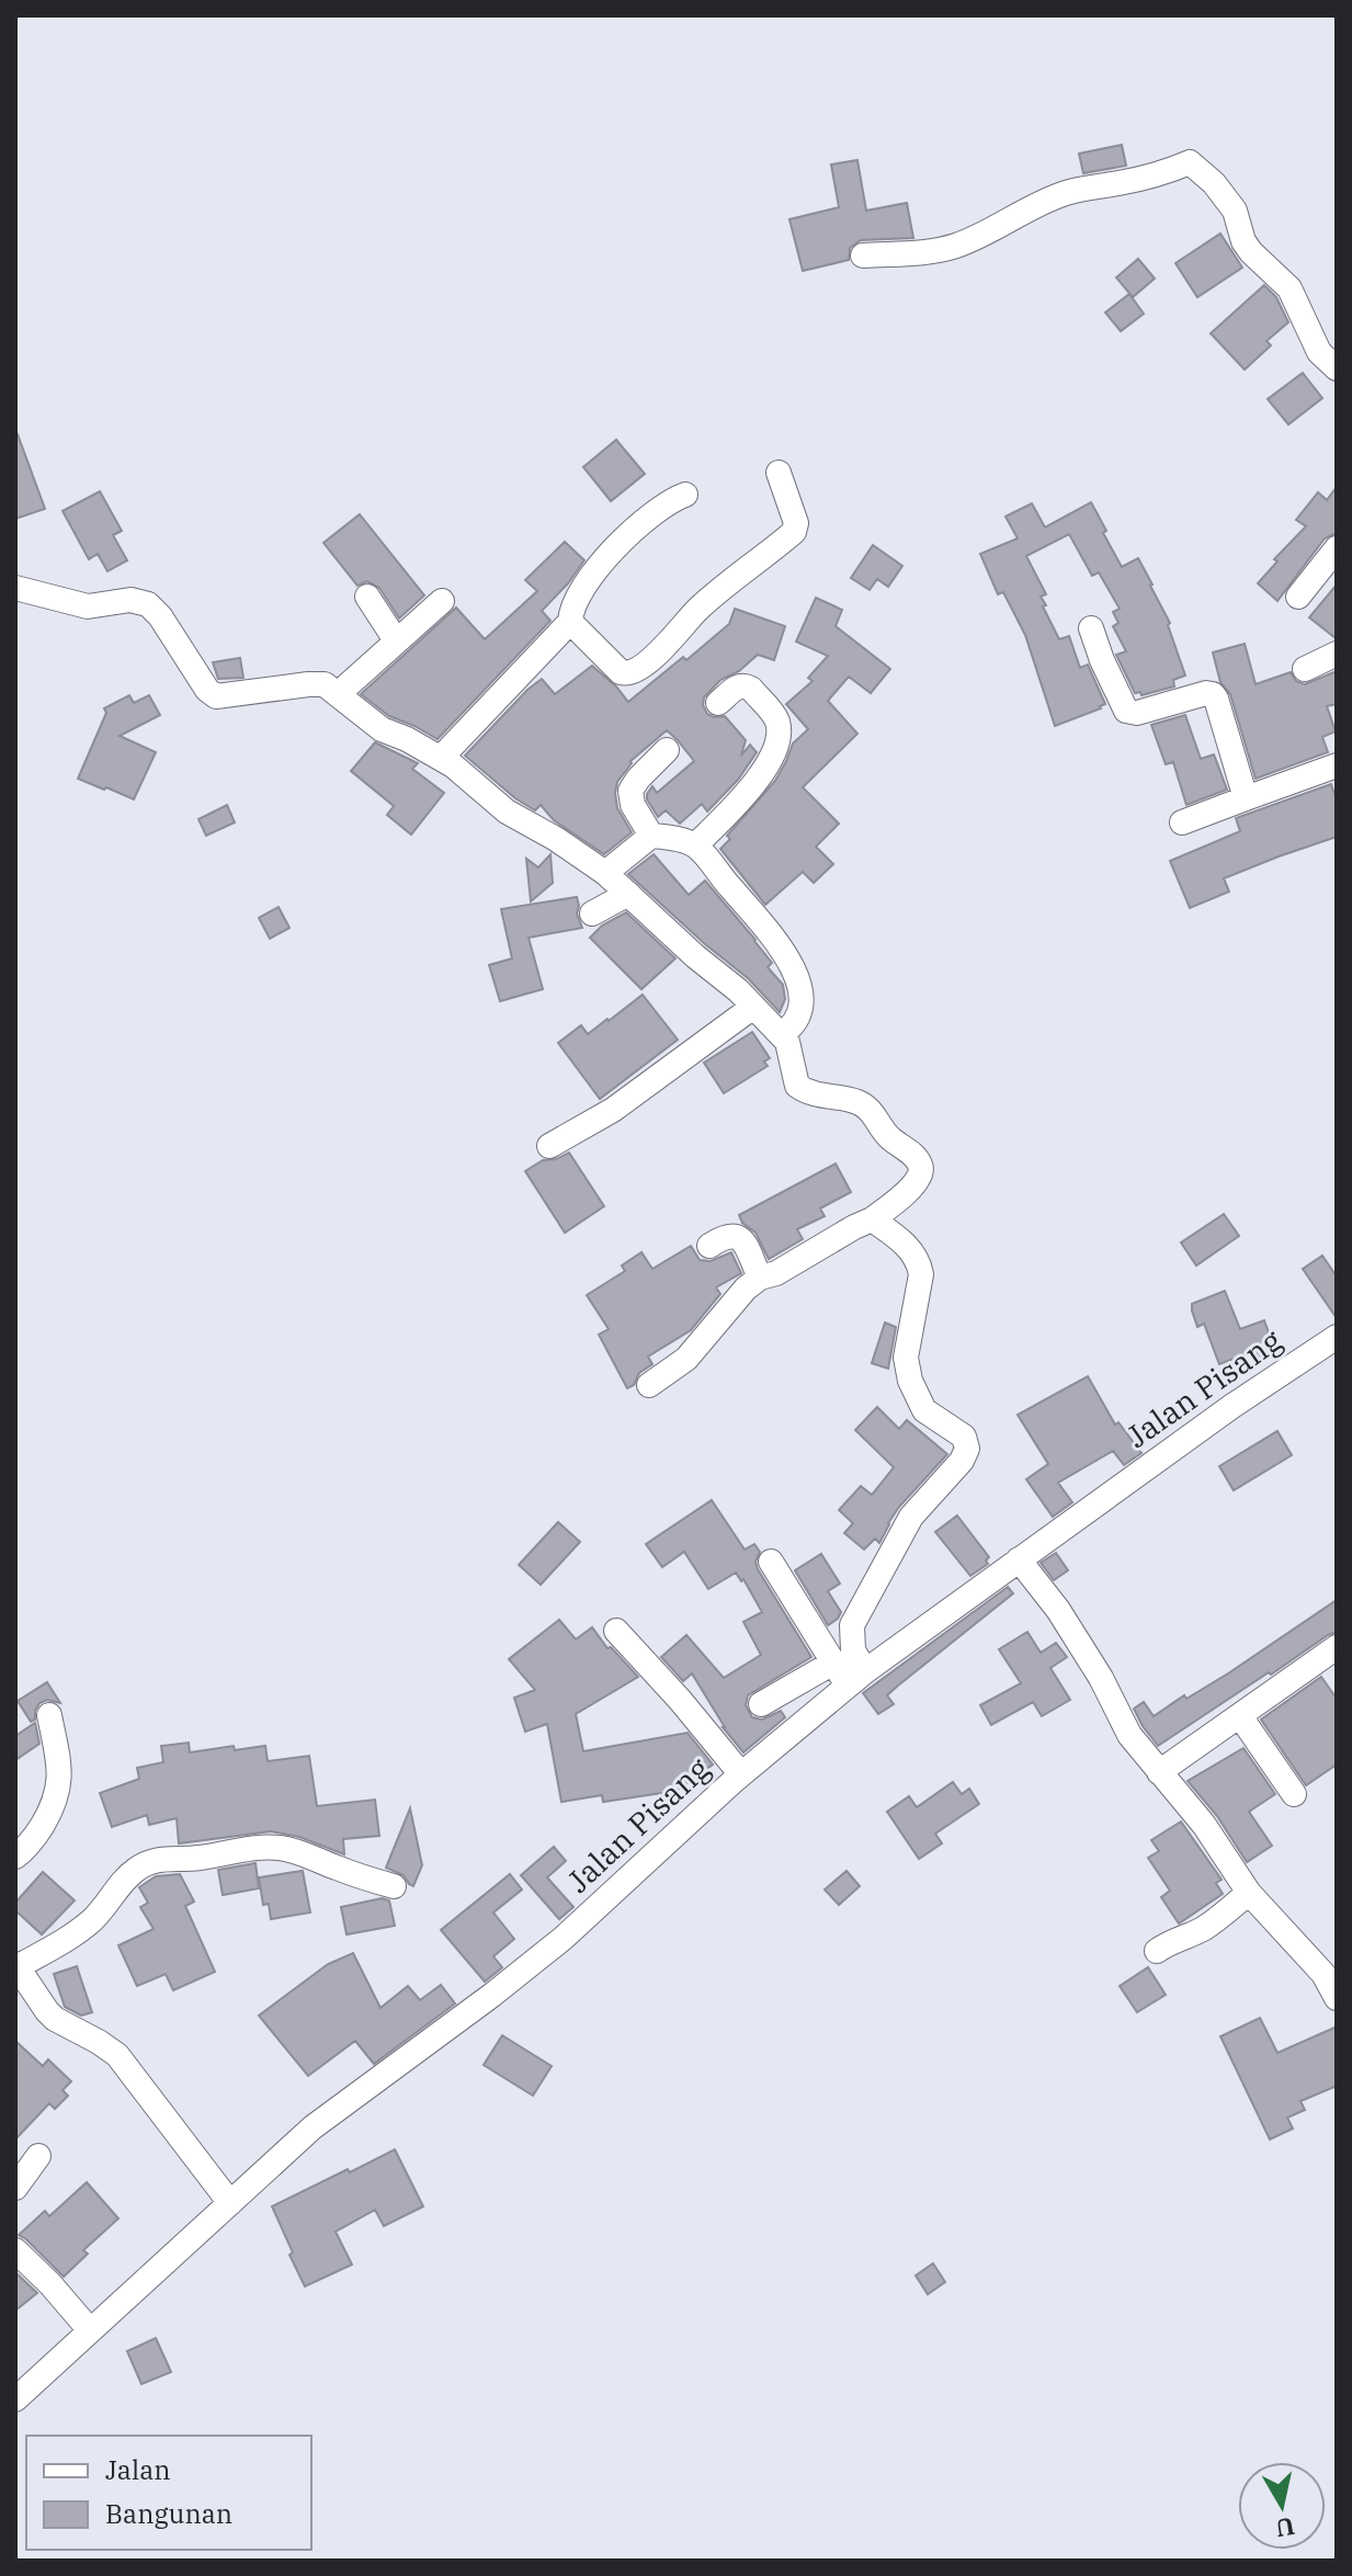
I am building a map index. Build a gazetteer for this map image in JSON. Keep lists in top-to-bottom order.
{
  "streets": {
    "street": ["Jalan Pisang"]
  },
  "legend": ["Jalan", "Bangunan"],
  "north": "bottom"
}
